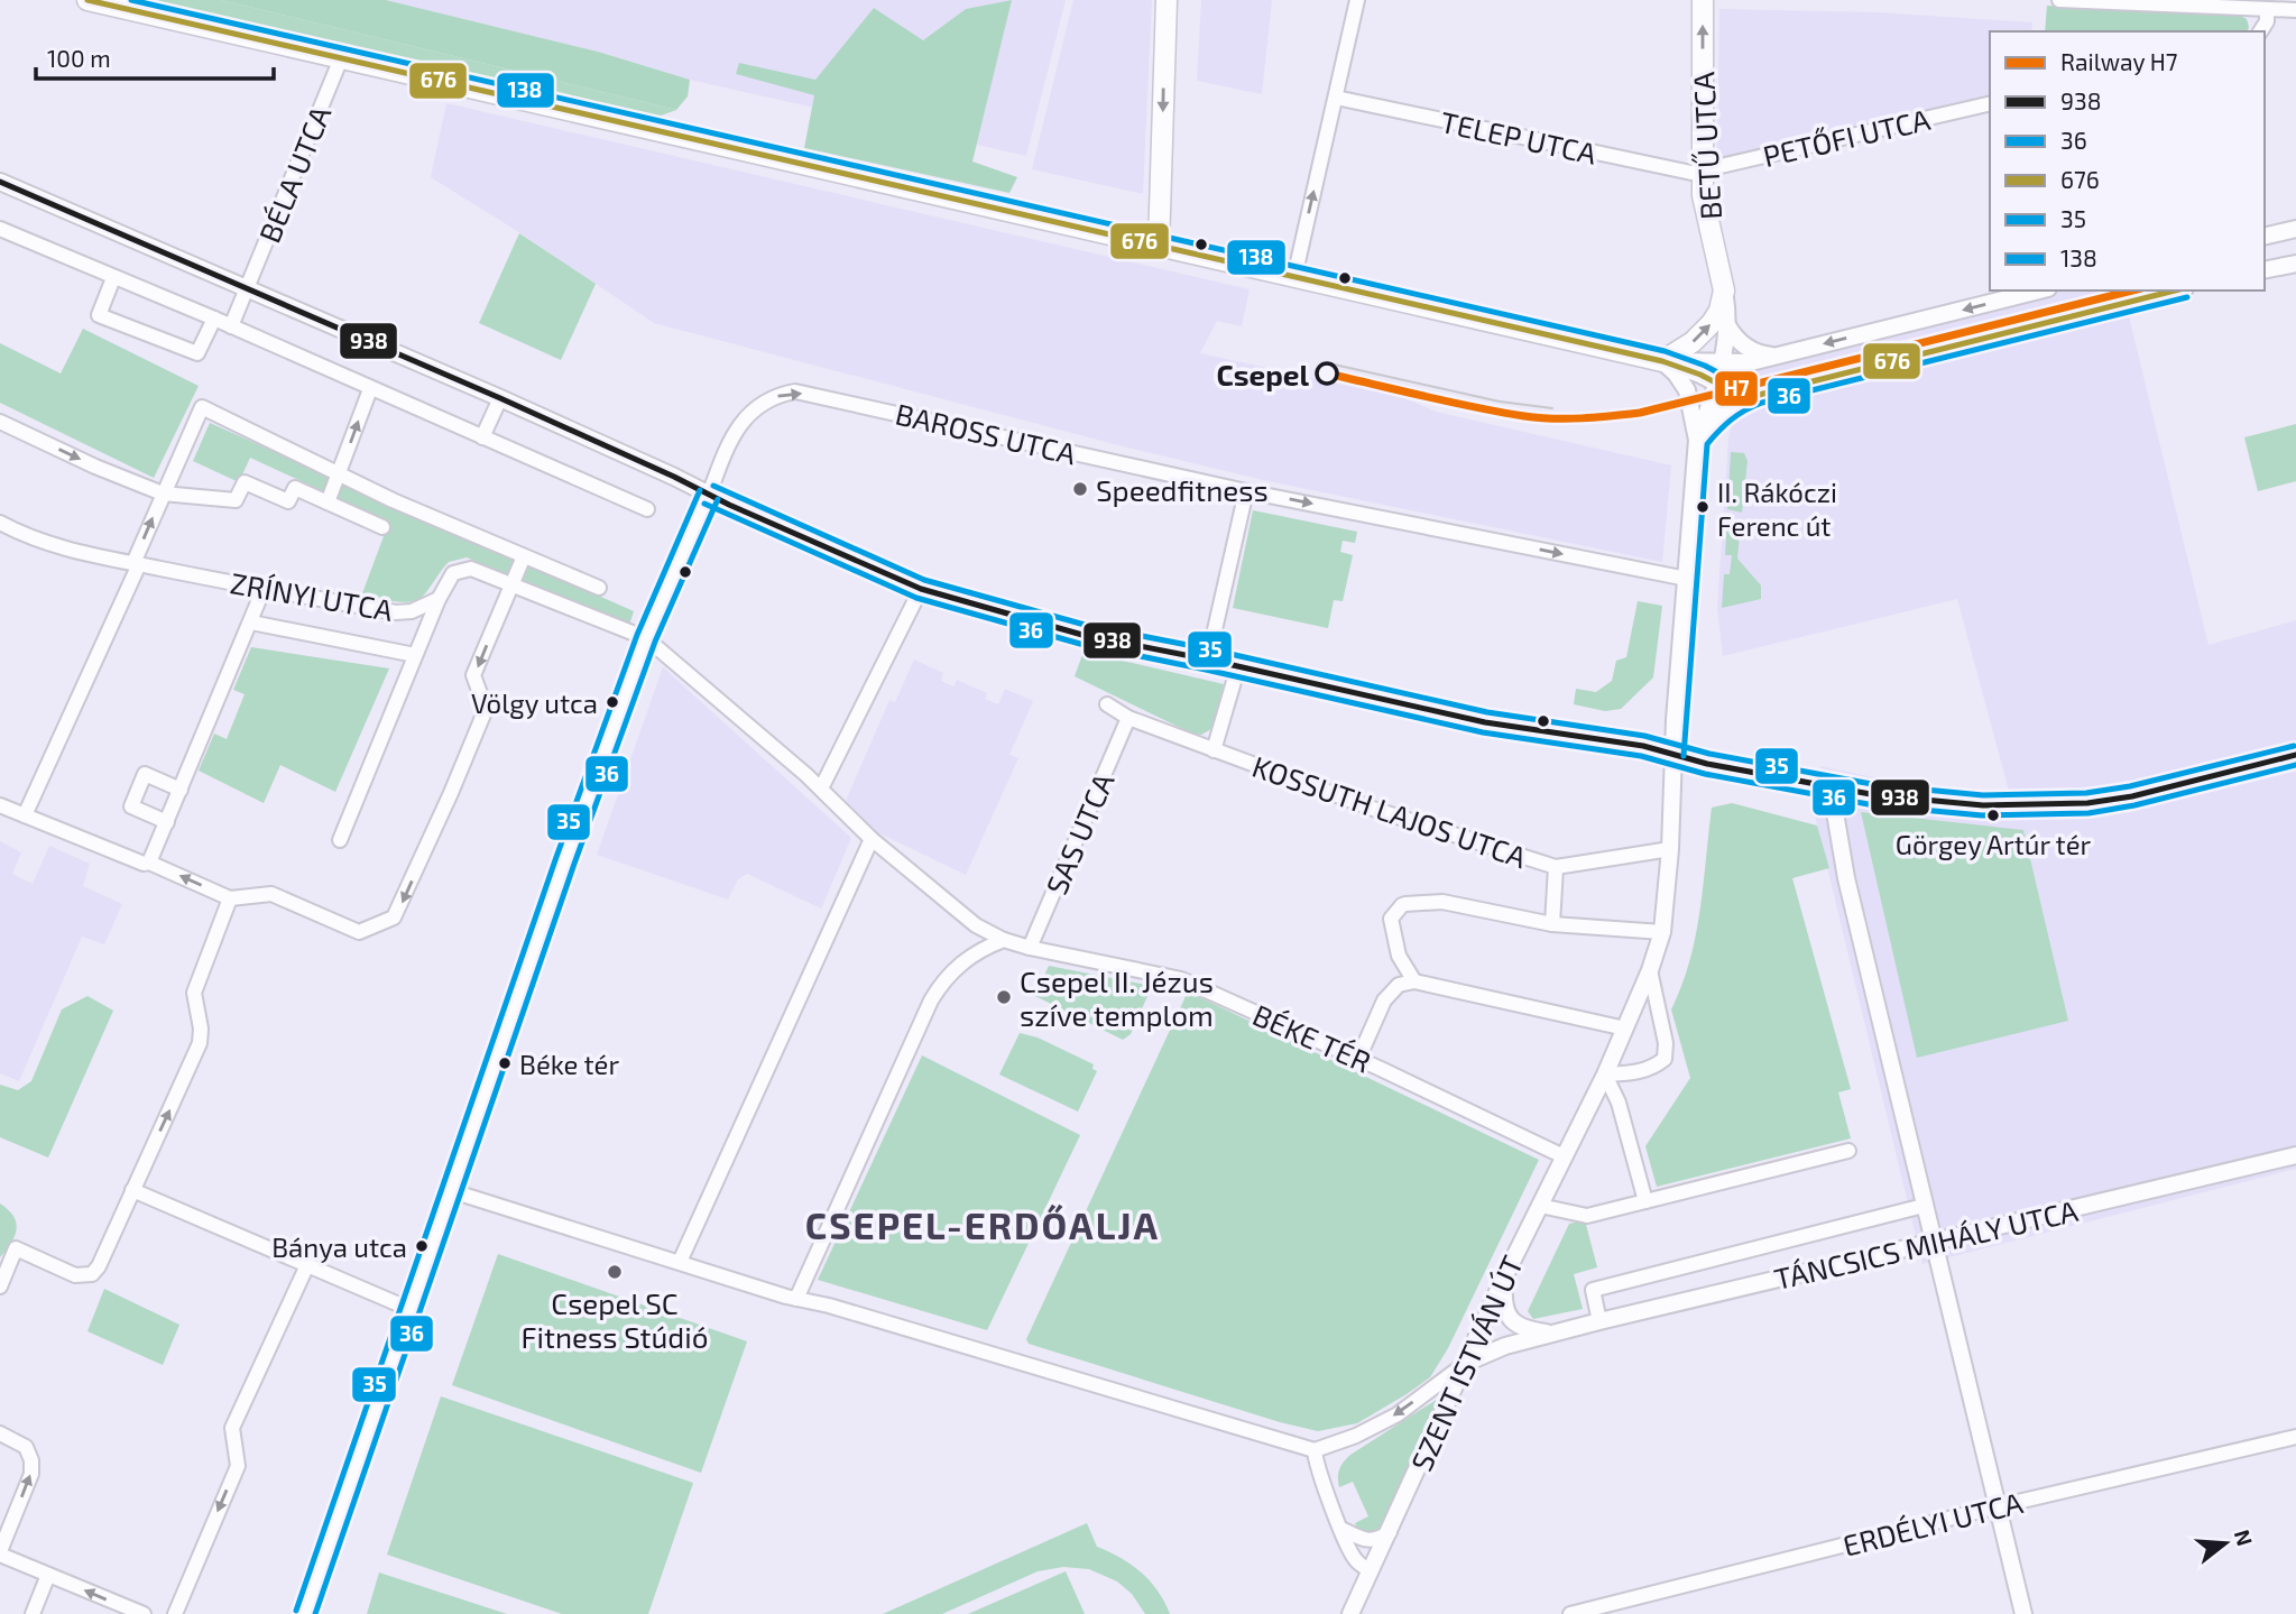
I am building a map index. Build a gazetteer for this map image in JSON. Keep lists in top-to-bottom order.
{
  "streets": {
    "main road": ["BETŰ UTCA"],
    "street": [
      "TELEP UTCA",
      "PETŐFI UTCA",
      "BÉLA UTCA",
      "BAROSS UTCA",
      "ZRÍNYI UTCA",
      "KOSSUTH LAJOS UTCA",
      "SAS UTCA",
      "BÉKE TÉR",
      "TÁNCSICS MIHÁLY UTCA",
      "SZENT ISTVÁN ÚT",
      "ERDÉLYI UTCA"
    ]
  },
  "crossings": [
    ["TELEP UTCA", "PETŐFI UTCA"],
    ["TELEP UTCA", "BETŰ UTCA"],
    ["PETŐFI UTCA", "BETŰ UTCA"],
    ["BETŰ UTCA", "SZENT ISTVÁN ÚT"],
    ["BAROSS UTCA", "SZENT ISTVÁN ÚT"],
    ["ZRÍNYI UTCA", "BÉKE TÉR"],
    ["KOSSUTH LAJOS UTCA", "SAS UTCA"],
    ["SAS UTCA", "BÉKE TÉR"],
    ["BÉKE TÉR", "SZENT ISTVÁN ÚT"],
    ["TÁNCSICS MIHÁLY UTCA", "SZENT ISTVÁN ÚT"]
  ],
  "one_way": ["BETŰ UTCA", "BAROSS UTCA"],
  "districts": ["CSEPEL-ERDŐALJA"],
  "places": [
    "Csepel",
    "Speedfitness",
    "II. Rákóczi Ferenc út",
    "Völgy utca",
    "Görgey Artúr tér",
    "Csepel II. Jézus szíve templom",
    "Béke tér",
    "Bánya utca",
    "Csepel SC Fitness Stúdió"
  ],
  "lines": [
    "transit line 676",
    "transit line 138",
    "transit line 938",
    "rail line H7",
    "transit line 36",
    "transit line 35"
  ],
  "legend": [
    "Railway H7",
    "938",
    "36",
    "676",
    "35",
    "138"
  ],
  "scale_bar": "100 m",
  "north": "right"
}
